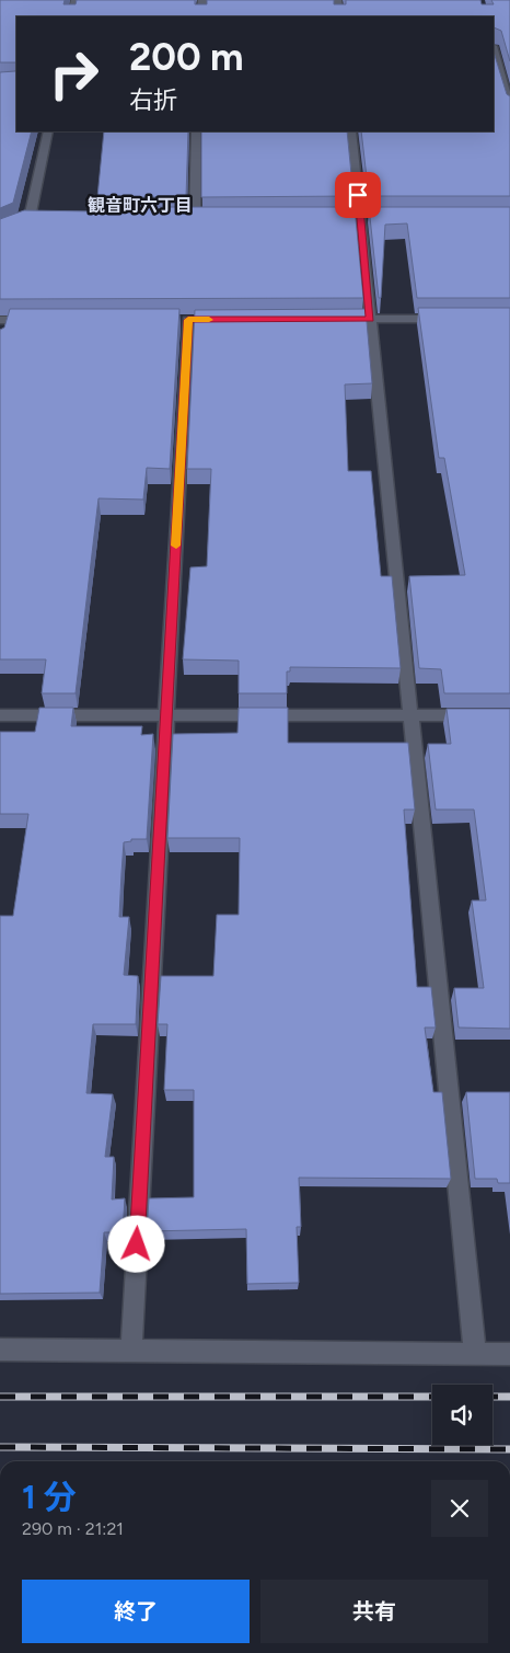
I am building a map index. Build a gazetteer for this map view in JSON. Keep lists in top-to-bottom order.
{
  "districts": ["観音町六丁目"],
  "page": {
    "turn": ["200 m", "右折"],
    "heading": ["1 分", "290 m · 21:21"],
    "buttons": ["終了", "共有"]
  }
}
